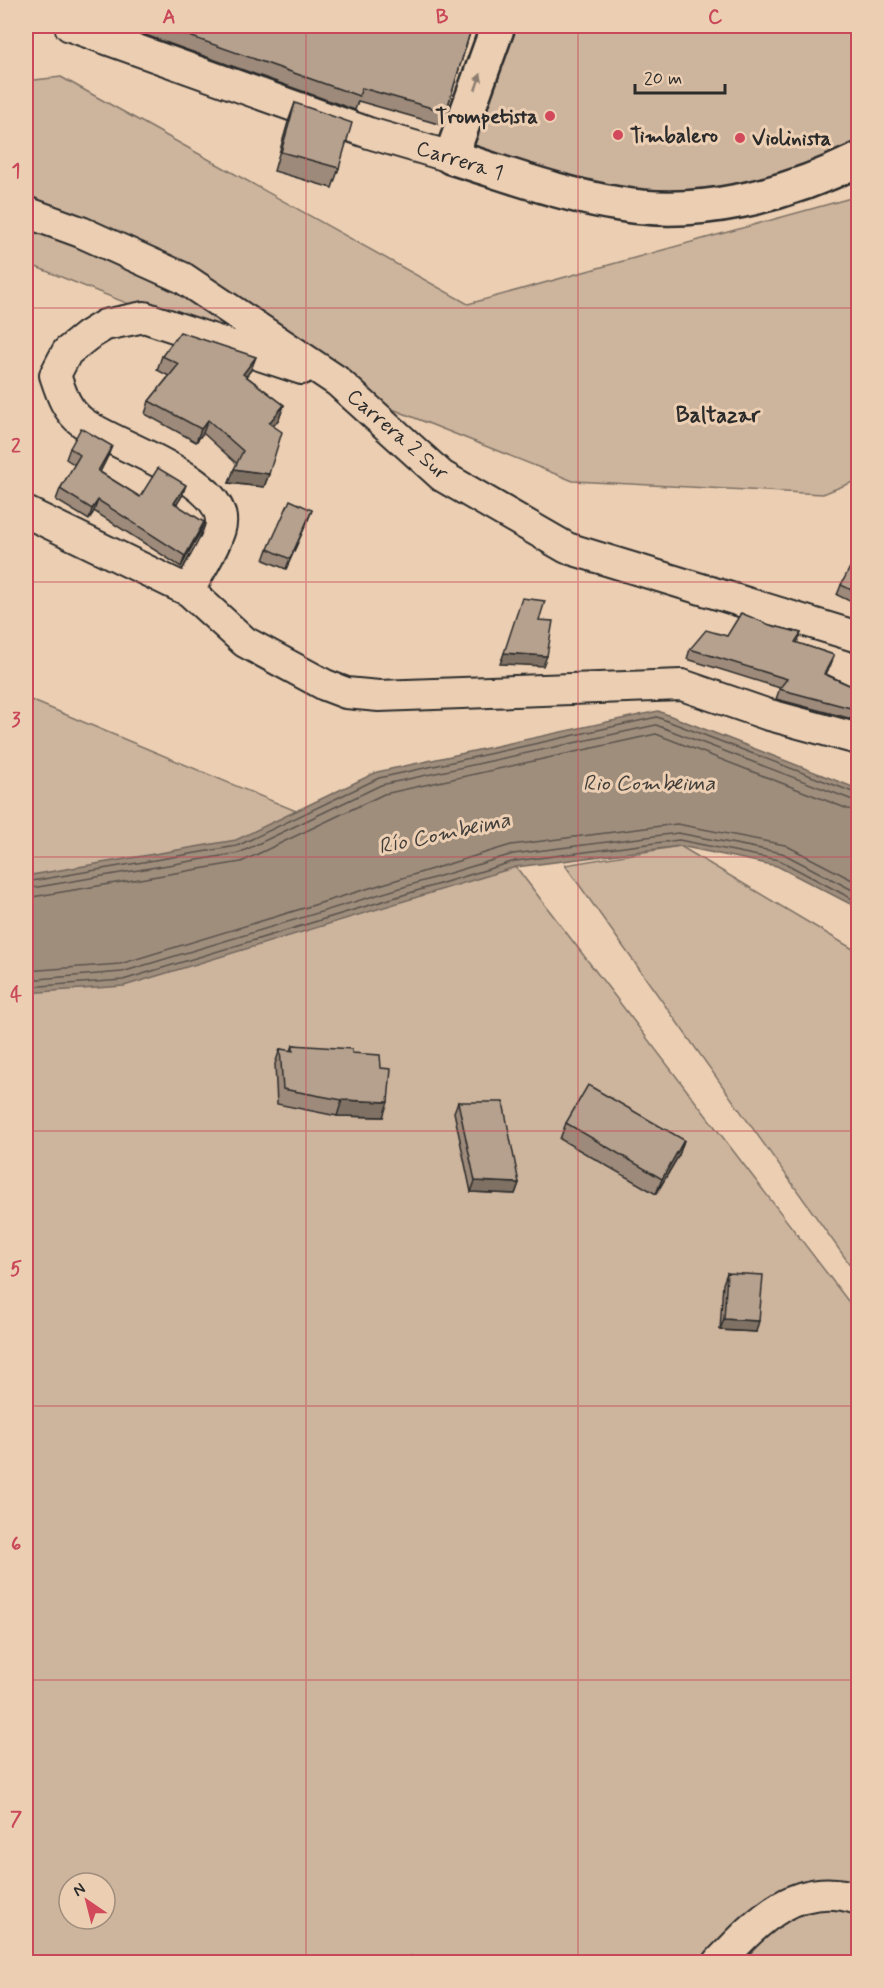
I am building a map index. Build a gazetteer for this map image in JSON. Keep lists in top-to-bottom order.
{
  "streets": {
    "street": ["Carrera 1", "Carrera 2 Sur"]
  },
  "districts": ["Baltazar"],
  "water": ["Rio Combeima", "Río Combeima"],
  "places": ["Trompetista", "Timbalero", "Violinista"],
  "scale_bar": "20 m",
  "north": "top left",
  "grid": {
    "columns": ["A", "B", "C"],
    "rows": [
      "1",
      "2",
      "3",
      "4",
      "5",
      "6",
      "7"
    ]
  }
}
